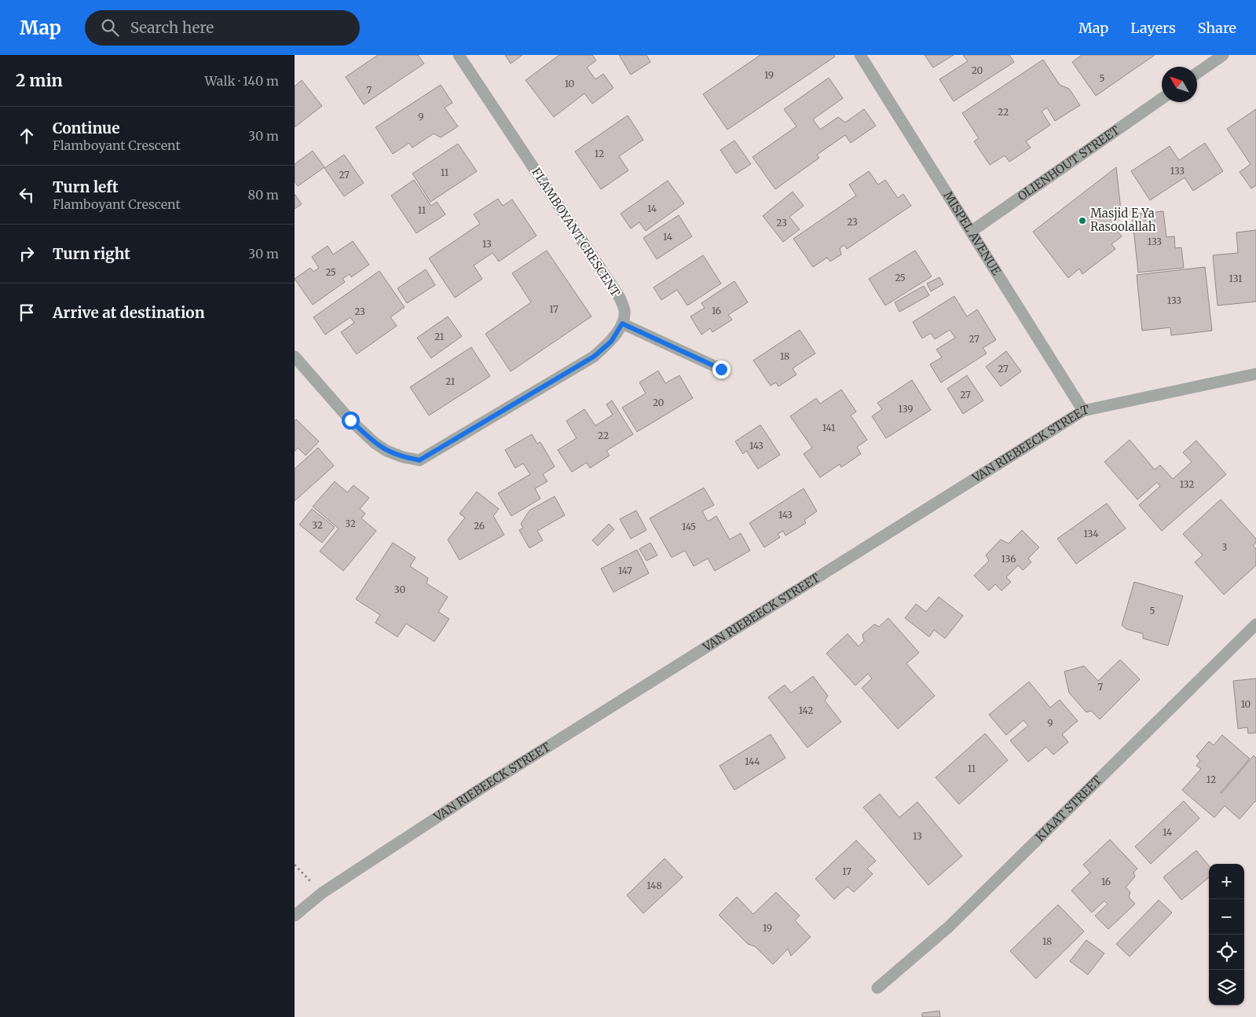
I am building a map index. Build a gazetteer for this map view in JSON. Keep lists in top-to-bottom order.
{
  "streets": {
    "street": [
      "OLIENHOUT STREET",
      "FLAMBOYANT CRESCENT",
      "MISPEL AVENUE",
      "VAN RIEBEECK STREET",
      "KIAAT STREET"
    ]
  },
  "crossings": [
    ["OLIENHOUT STREET", "MISPEL AVENUE"],
    ["MISPEL AVENUE", "VAN RIEBEECK STREET"]
  ],
  "places": ["Masjid E Ya Rasoolallah"],
  "house_numbers": [
    "20",
    "19",
    "5",
    "10",
    "7",
    "22",
    "9",
    "12",
    "133",
    "11",
    "27",
    "14",
    "11",
    "23",
    "23",
    "14",
    "133",
    "13",
    "25",
    "25",
    "131",
    "133",
    "17",
    "16",
    "23",
    "21",
    "27",
    "18",
    "27",
    "21",
    "27",
    "20",
    "139",
    "141",
    "22",
    "143",
    "132",
    "143",
    "32",
    "32",
    "26",
    "145",
    "134",
    "3",
    "136",
    "147",
    "30",
    "5",
    "7",
    "10",
    "142",
    "9",
    "144",
    "11",
    "12",
    "14",
    "13",
    "17",
    "16",
    "148",
    "19",
    "18"
  ],
  "north": "top left",
  "page": {
    "header": "Map",
    "search": "Search here",
    "nav": ["Map", "Layers", "Share"],
    "heading": ["2 min", "Walk · 140 m"],
    "list": [
      ["Continue", "Flamboyant Crescent", "30 m"],
      ["Turn left", "Flamboyant Crescent", "80 m"],
      ["Turn right", "30 m"],
      "Arrive at destination"
    ],
    "map_buttons": ["+", "−"]
  }
}
